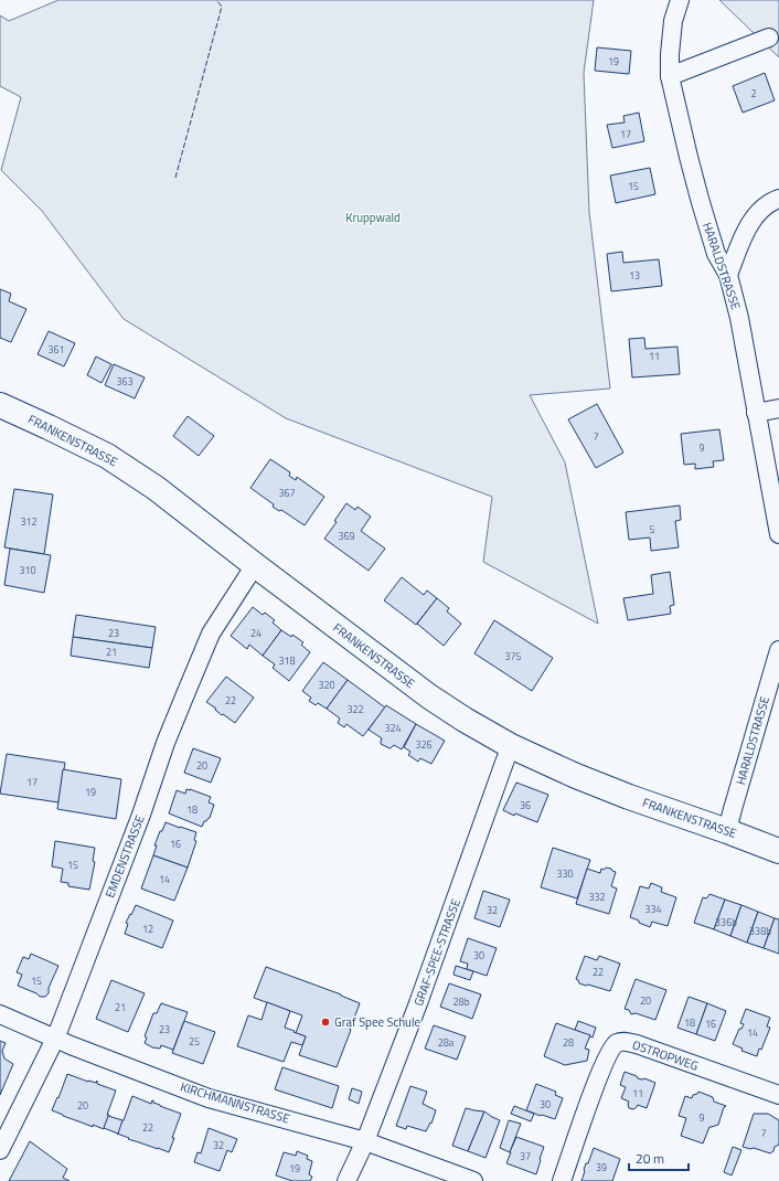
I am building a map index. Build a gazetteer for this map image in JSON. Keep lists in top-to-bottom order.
{
  "streets": {
    "main road": ["FRANKENSTRASSE"],
    "street": [
      "HARALDSTRASSE",
      "EMDENSTRASSE",
      "GRAF-SPEE-STRASSE",
      "OSTROPWEG",
      "KIRCHMANNSTRASSE"
    ]
  },
  "crossings": [
    ["HARALDSTRASSE", "FRANKENSTRASSE"],
    ["FRANKENSTRASSE", "EMDENSTRASSE"],
    ["FRANKENSTRASSE", "GRAF-SPEE-STRASSE"],
    ["EMDENSTRASSE", "KIRCHMANNSTRASSE"],
    ["GRAF-SPEE-STRASSE", "KIRCHMANNSTRASSE"]
  ],
  "parks": ["Kruppwald"],
  "places": ["Graf Spee Schule"],
  "house_numbers": [
    "19",
    "2",
    "17",
    "15",
    "13",
    "361",
    "11",
    "363",
    "7",
    "9",
    "367",
    "312",
    "5",
    "369",
    "310",
    "23",
    "24",
    "21",
    "375",
    "318",
    "320",
    "22",
    "322",
    "324",
    "326",
    "20",
    "17",
    "19",
    "36",
    "18",
    "16",
    "15",
    "330",
    "14",
    "332",
    "334",
    "32",
    "336b",
    "12",
    "338b",
    "30",
    "22",
    "15",
    "20",
    "28b",
    "21",
    "18",
    "16",
    "23",
    "14",
    "25",
    "28a",
    "28",
    "11",
    "30",
    "20",
    "9",
    "22",
    "7",
    "32",
    "37",
    "39",
    "19"
  ],
  "scale_bar": "20 m"
}
